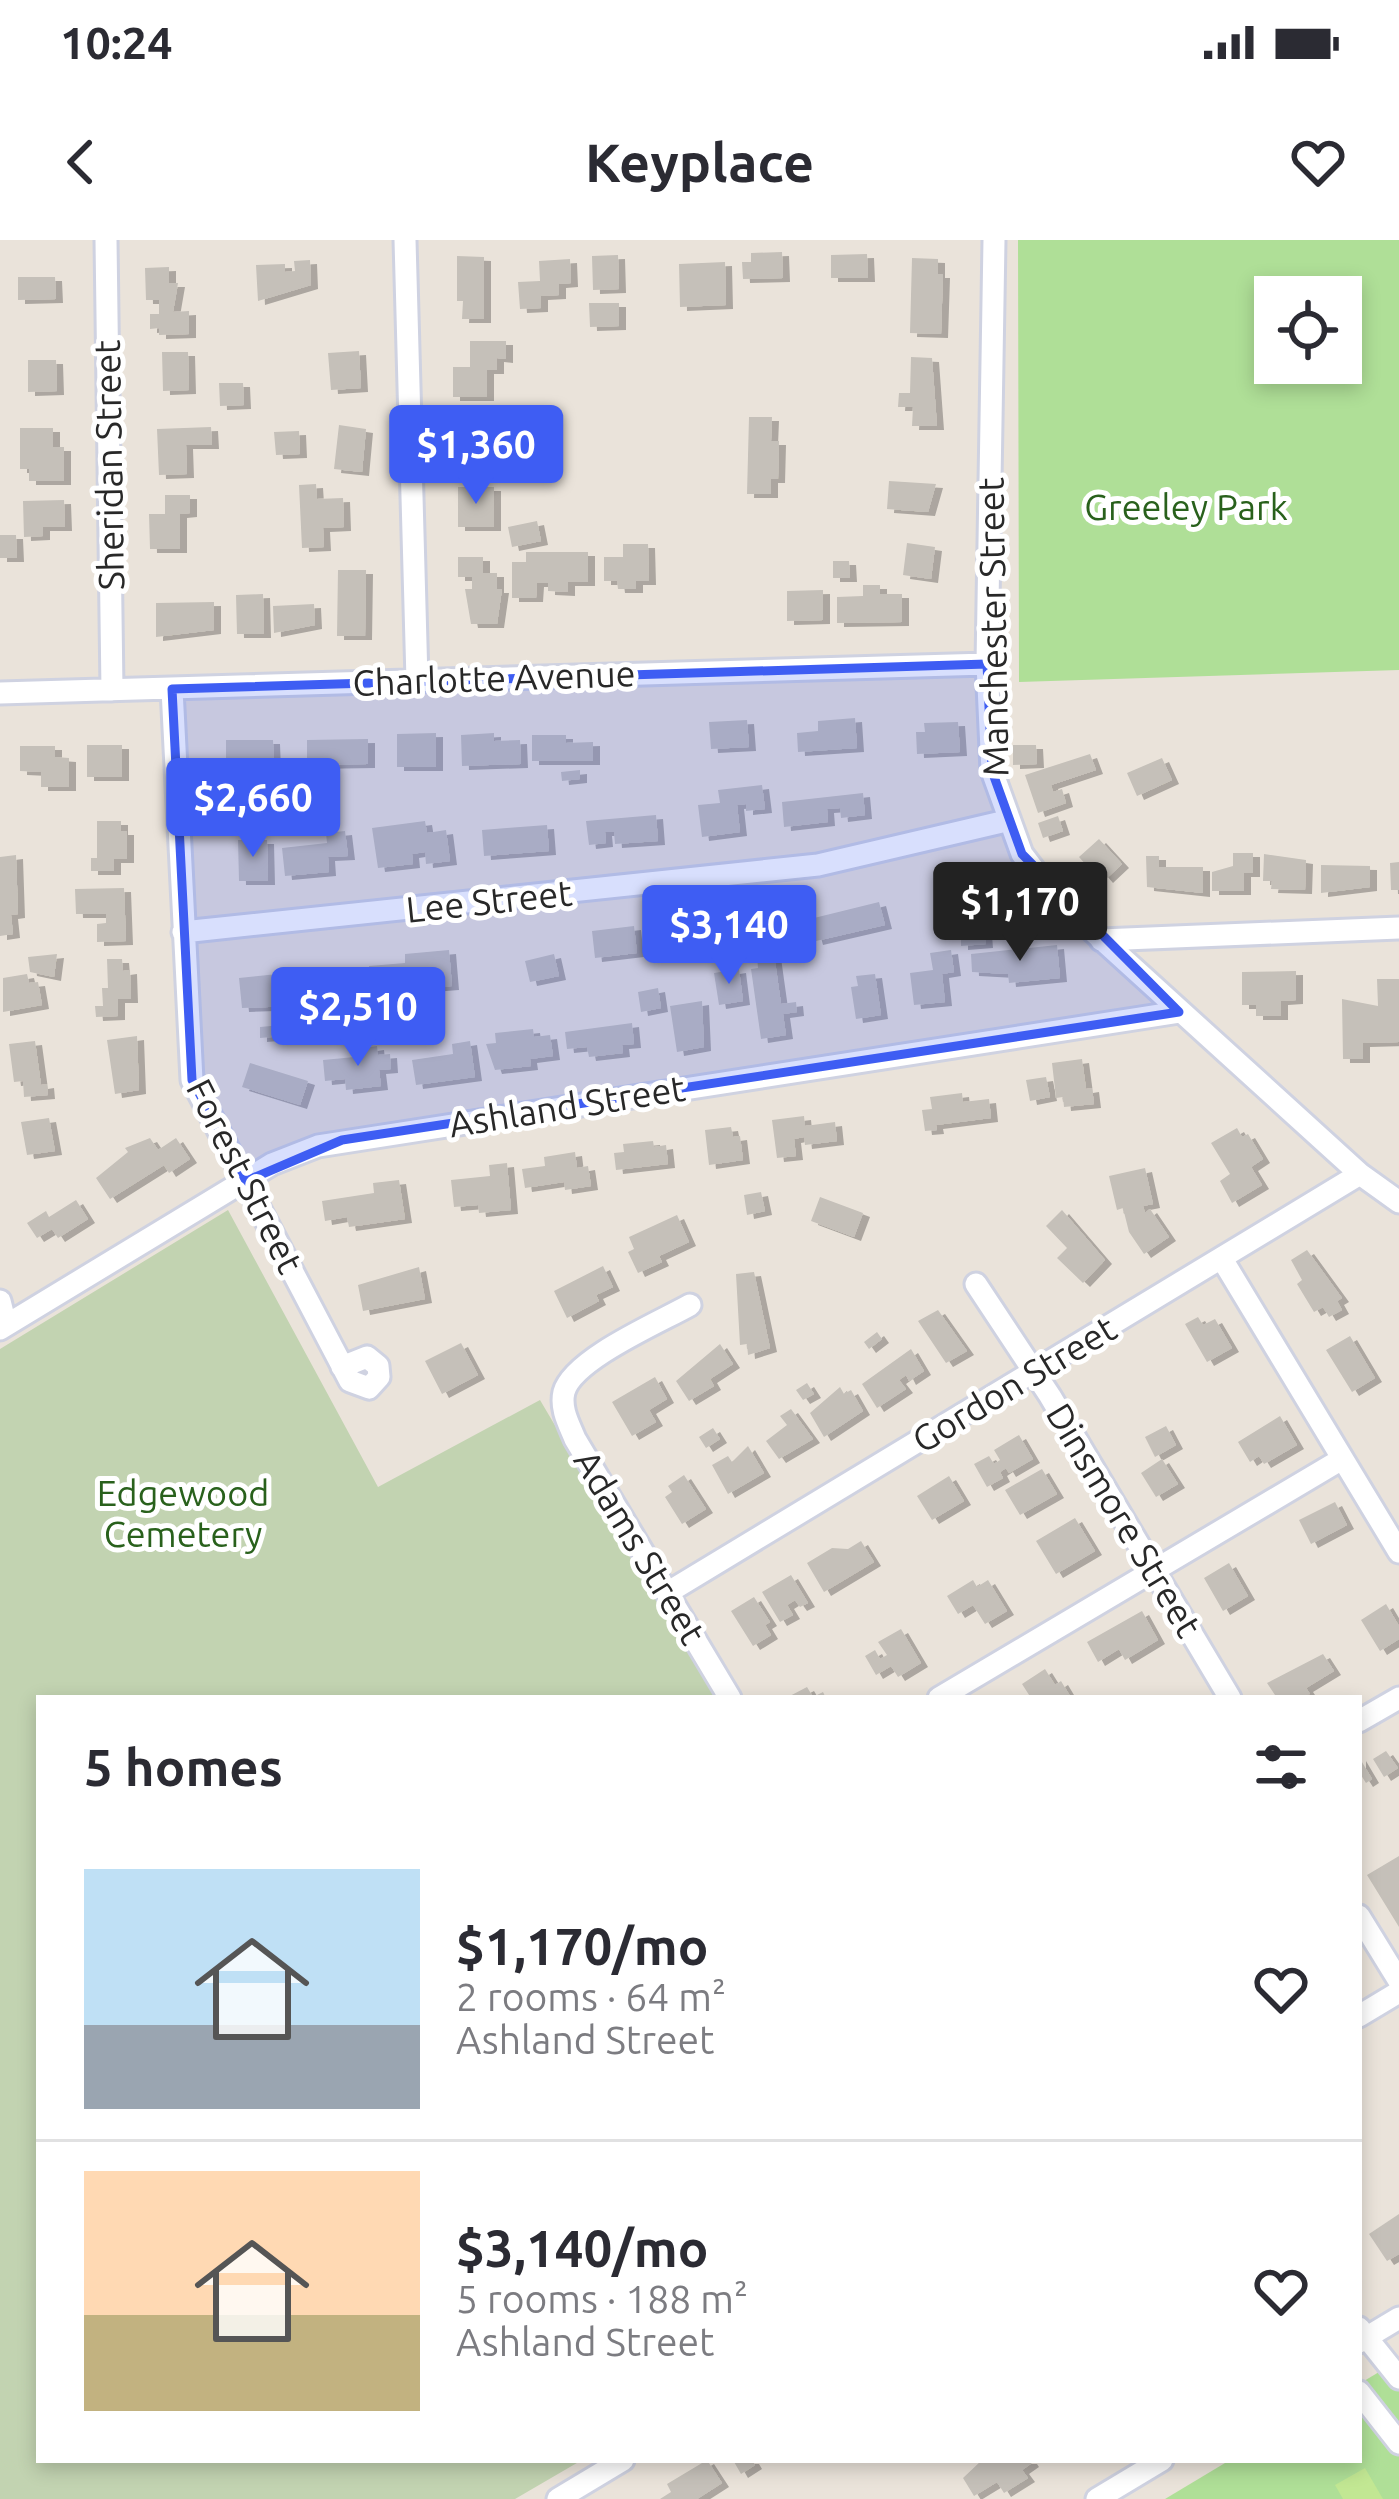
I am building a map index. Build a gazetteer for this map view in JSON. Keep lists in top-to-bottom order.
{
  "streets": {
    "street": [
      "Sheridan Street",
      "Manchester Street",
      "Charlotte Avenue",
      "Lee Street",
      "Ashland Street",
      "Forest Street",
      "Gordon Street",
      "Dinsmore Street",
      "Adams Street"
    ]
  },
  "crossings": [
    ["Sheridan Street", "Charlotte Avenue"],
    ["Manchester Street", "Charlotte Avenue"],
    ["Manchester Street", "Lee Street"],
    ["Manchester Street", "Ashland Street"],
    ["Manchester Street", "Gordon Street"],
    ["Charlotte Avenue", "Forest Street"],
    ["Lee Street", "Forest Street"],
    ["Ashland Street", "Forest Street"],
    ["Gordon Street", "Dinsmore Street"],
    ["Gordon Street", "Adams Street"]
  ],
  "parks": ["Greeley Park", "Edgewood Cemetery"],
  "page": {
    "status": "10:24",
    "header": "Keyplace",
    "price": [
      "$1,360",
      "$2,660",
      "$1,170",
      "$3,140",
      "$2,510"
    ],
    "heading": "5 homes",
    "list": [
      {
        "name": "$1,170/mo",
        "note": "2 rooms · 64 m² · Ashland Street"
      },
      {
        "name": "$3,140/mo",
        "note": "5 rooms · 188 m² · Ashland Street"
      }
    ]
  }
}
